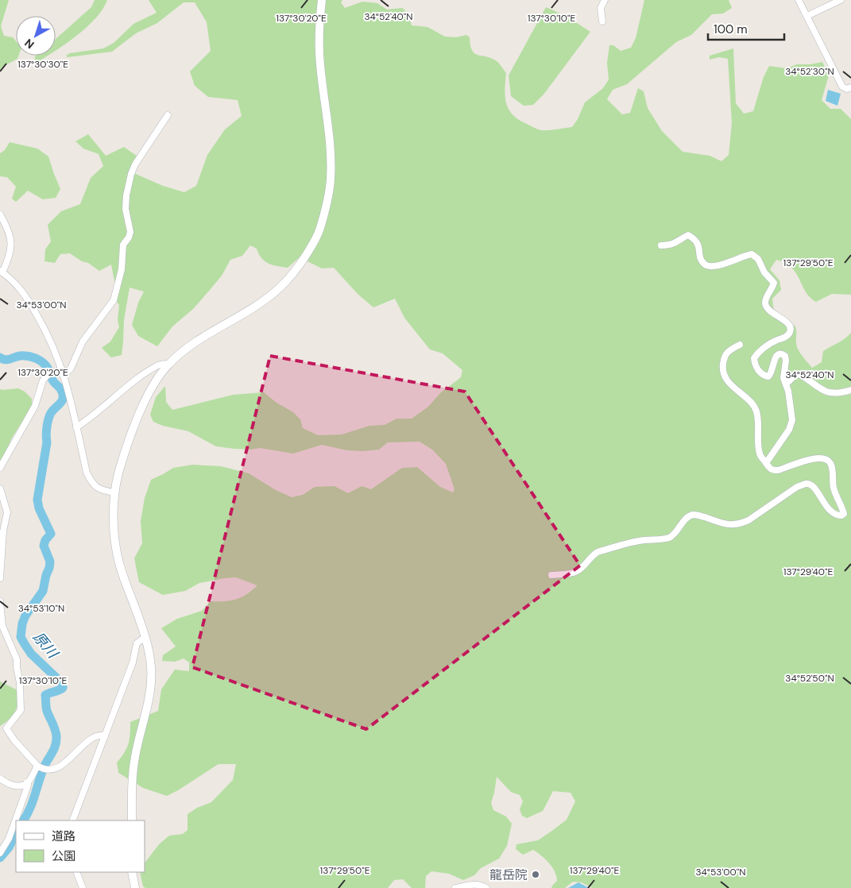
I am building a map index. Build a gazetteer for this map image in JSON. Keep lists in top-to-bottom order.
{
  "water": ["原川"],
  "places": ["龍岳院"],
  "legend": ["道路", "公園"],
  "scale_bar": "100 m",
  "north": "bottom left",
  "coordinates": [
    "34°52'40\"N",
    "137°30'20\"E",
    "137°30'10\"E",
    "137°30'30\"E",
    "34°52'30\"N",
    "137°29'50\"E",
    "34°53'00\"N",
    "137°29'40\"E",
    "34°53'10\"N",
    "34°52'50\"N"
  ]
}
